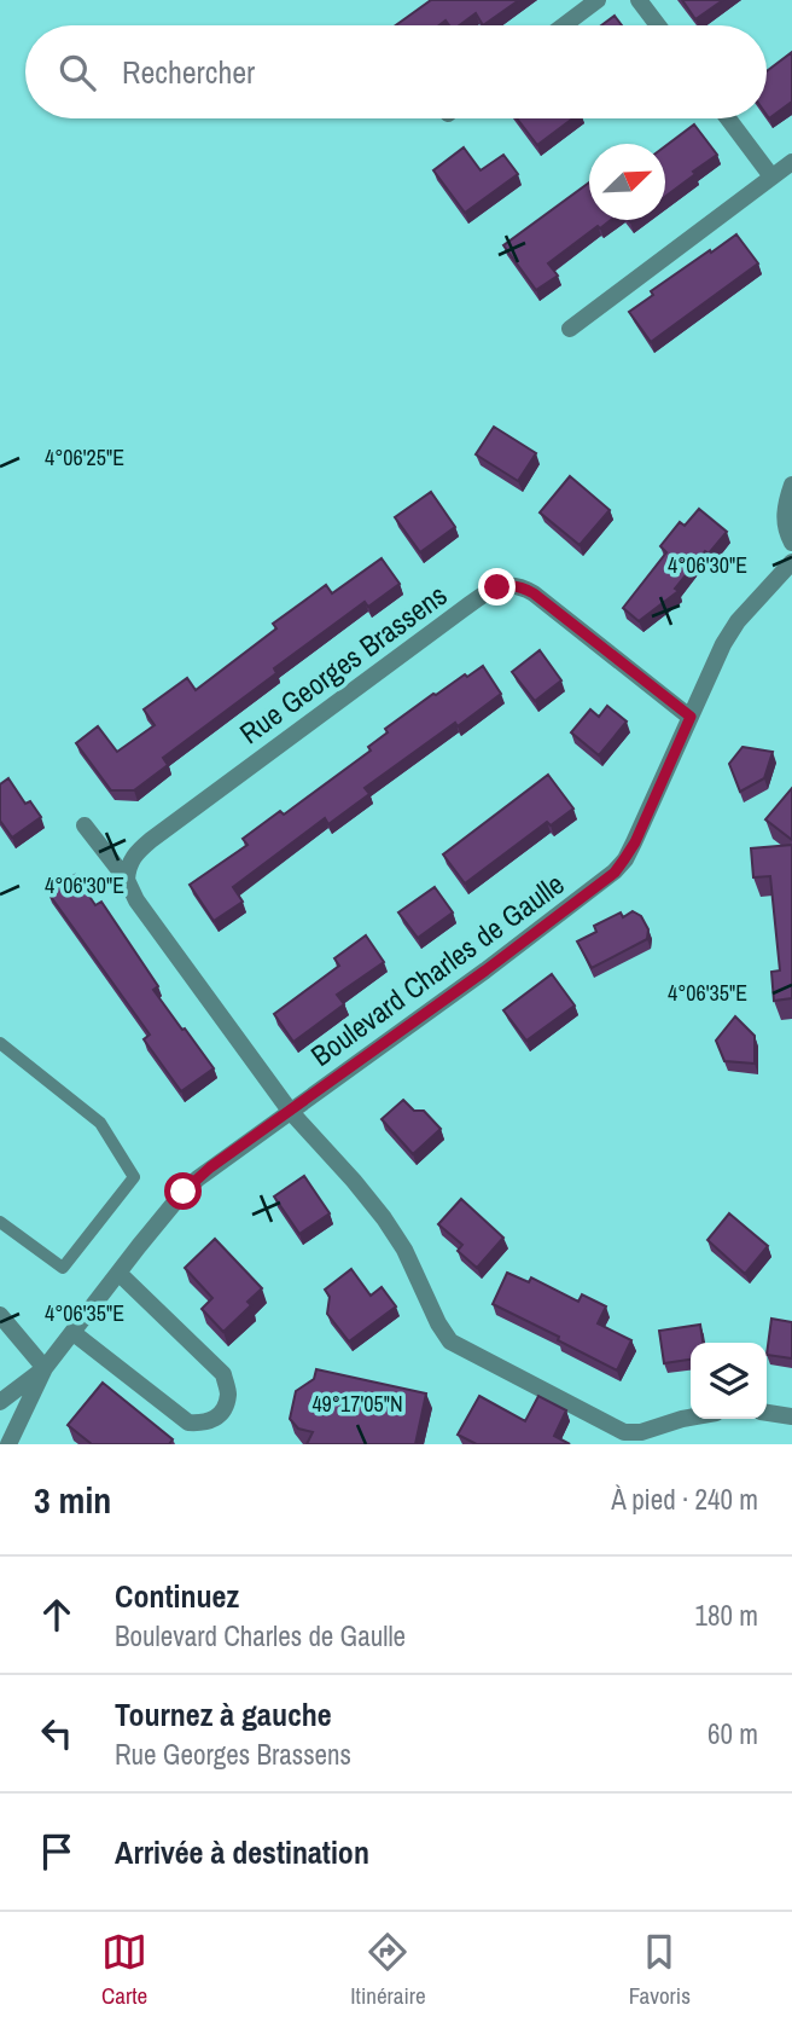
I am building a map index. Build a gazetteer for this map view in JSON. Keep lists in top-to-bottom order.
{
  "streets": {
    "street": ["Rue Georges Brassens", "Boulevard Charles de Gaulle"]
  },
  "crossings": [
    ["Rue Georges Brassens", "Boulevard Charles de Gaulle"]
  ],
  "north": "top right",
  "page": {
    "search": "Rechercher",
    "heading": ["3 min", "À pied · 240 m"],
    "list": [
      ["Continuez", "Boulevard Charles de Gaulle", "180 m"],
      ["Tournez à gauche", "Rue Georges Brassens", "60 m"],
      "Arrivée à destination"
    ],
    "nav": ["Carte", "Itinéraire", "Favoris"]
  },
  "coordinates": [
    "4°06'25\"E",
    "4°06'30\"E",
    "4°06'35\"E",
    "49°17'05\"N"
  ]
}
